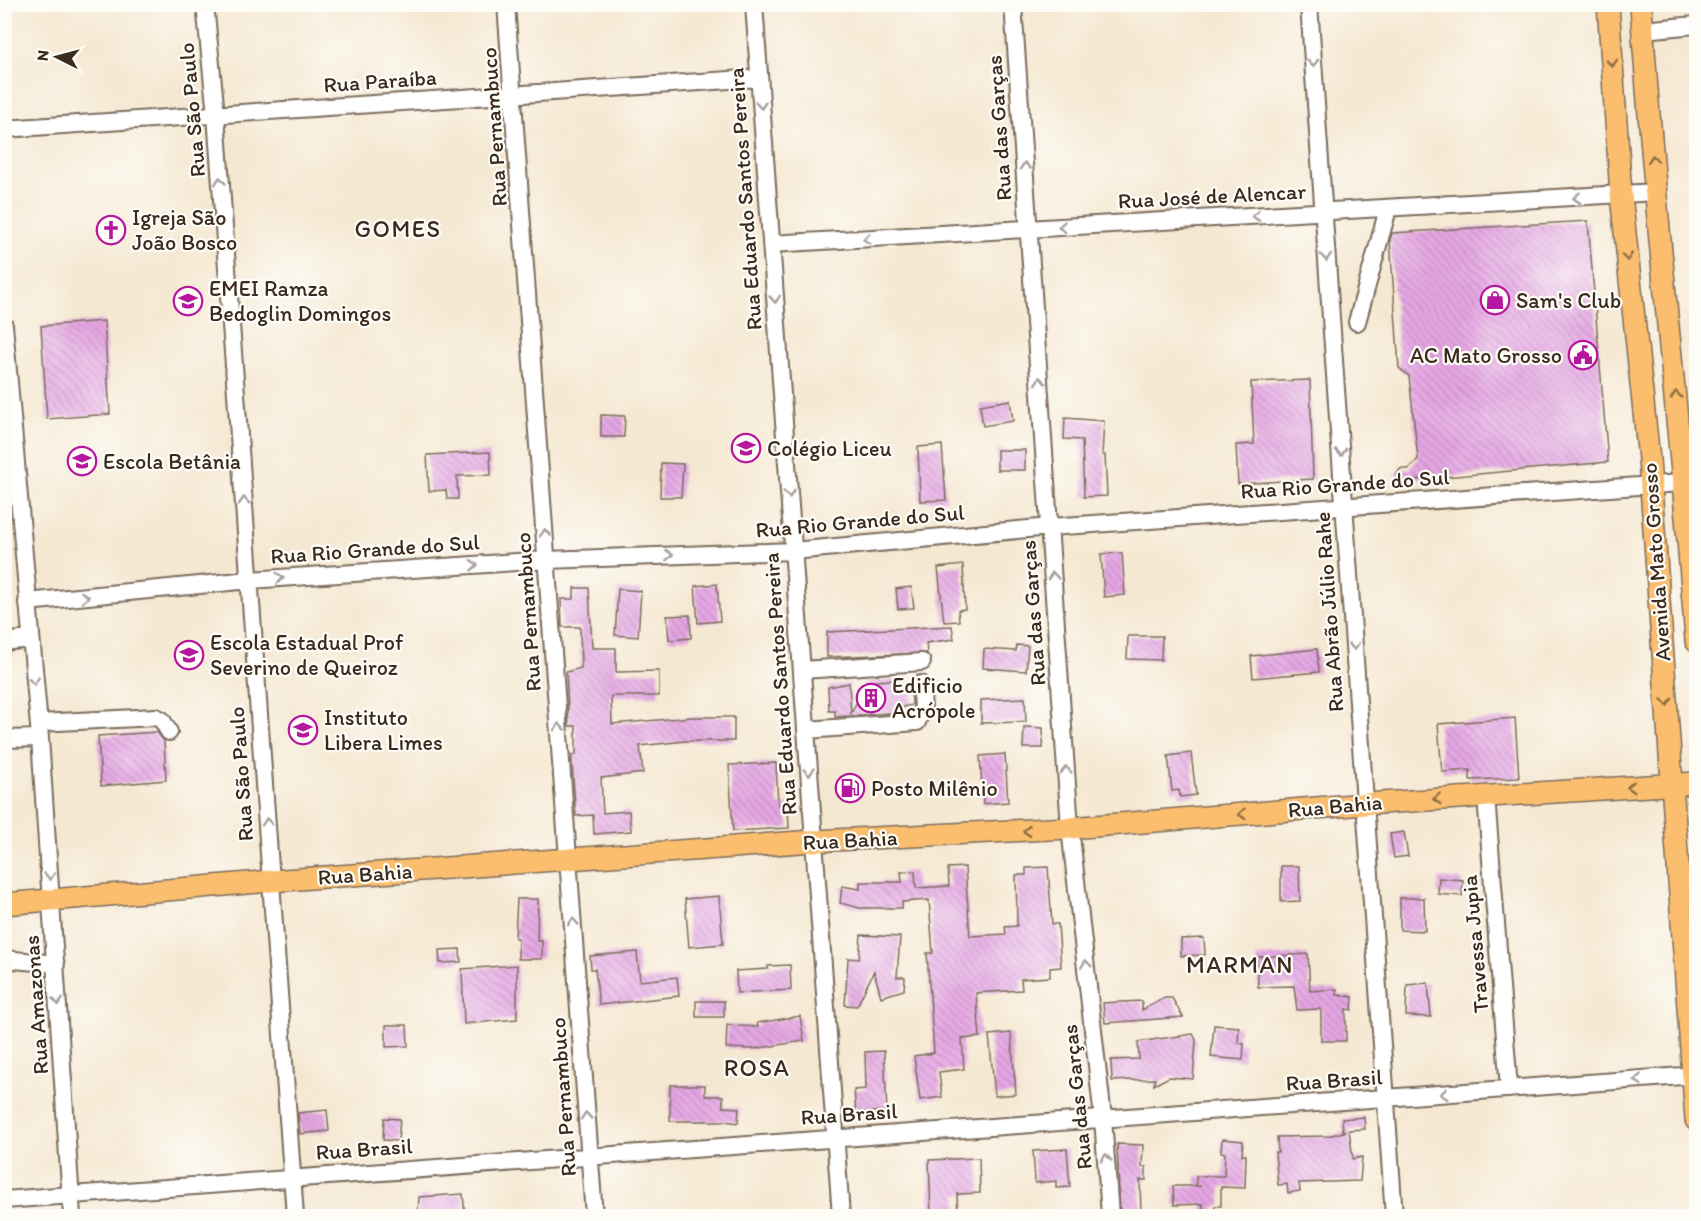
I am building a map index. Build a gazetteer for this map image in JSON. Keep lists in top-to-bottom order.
{
  "streets": {
    "main road": ["Avenida Mato Grosso", "Rua Bahia"],
    "street": [
      "Rua Paraíba",
      "Rua São Paulo",
      "Rua Pernambuco",
      "Rua das Garças",
      "Rua José de Alencar",
      "Rua Eduardo Santos Pereira",
      "Rua Rio Grande do Sul",
      "Rua Abrão Júlio Rahe",
      "Travessa Jupia",
      "Rua Amazonas",
      "Rua Brasil"
    ]
  },
  "crossings": [
    ["Rua Paraíba", "Rua São Paulo"],
    ["Rua Paraíba", "Rua Pernambuco"],
    ["Rua Paraíba", "Rua Eduardo Santos Pereira"],
    ["Rua São Paulo", "Rua Rio Grande do Sul"],
    ["Rua São Paulo", "Rua Bahia"],
    ["Rua São Paulo", "Rua Brasil"],
    ["Rua Pernambuco", "Rua Rio Grande do Sul"],
    ["Rua Pernambuco", "Rua Bahia"],
    ["Rua Pernambuco", "Rua Brasil"],
    ["Rua das Garças", "Rua José de Alencar"],
    ["Rua das Garças", "Rua Rio Grande do Sul"],
    ["Rua das Garças", "Rua Bahia"],
    ["Rua das Garças", "Rua Brasil"],
    ["Rua José de Alencar", "Rua Eduardo Santos Pereira"],
    ["Rua José de Alencar", "Avenida Mato Grosso"],
    ["Rua José de Alencar", "Rua Abrão Júlio Rahe"],
    ["Rua Eduardo Santos Pereira", "Rua Rio Grande do Sul"],
    ["Rua Eduardo Santos Pereira", "Rua Bahia"],
    ["Rua Eduardo Santos Pereira", "Rua Brasil"],
    ["Rua Rio Grande do Sul", "Avenida Mato Grosso"],
    ["Rua Rio Grande do Sul", "Rua Abrão Júlio Rahe"],
    ["Rua Rio Grande do Sul", "Rua Amazonas"],
    ["Avenida Mato Grosso", "Rua Bahia"],
    ["Avenida Mato Grosso", "Rua Brasil"],
    ["Rua Abrão Júlio Rahe", "Rua Bahia"],
    ["Rua Abrão Júlio Rahe", "Rua Brasil"],
    ["Rua Bahia", "Travessa Jupia"],
    ["Rua Bahia", "Rua Amazonas"],
    ["Travessa Jupia", "Rua Brasil"],
    ["Rua Amazonas", "Rua Brasil"]
  ],
  "one_way": [
    "Rua São Paulo",
    "Rua Pernambuco",
    "Rua das Garças",
    "Rua José de Alencar",
    "Rua Eduardo Santos Pereira",
    "Rua Rio Grande do Sul",
    "Rua Abrão Júlio Rahe",
    "Rua Bahia",
    "Rua Amazonas"
  ],
  "districts": ["GOMES", "MARMAN", "ROSA"],
  "places": {
    "church": ["Igreja São João Bosco"],
    "shop": ["Sam's Club"],
    "school or university": [
      "EMEI Ramza Bedoglin Domingos",
      "Colégio Liceu",
      "Escola Betânia",
      "Escola Estadual Prof Severino de Queiroz",
      "Instituto Libera Limes"
    ],
    "public building": ["AC Mato Grosso"],
    "building": ["Edificio Acrópole"],
    "fuel station": ["Posto Milênio"]
  },
  "north": "left"
}
